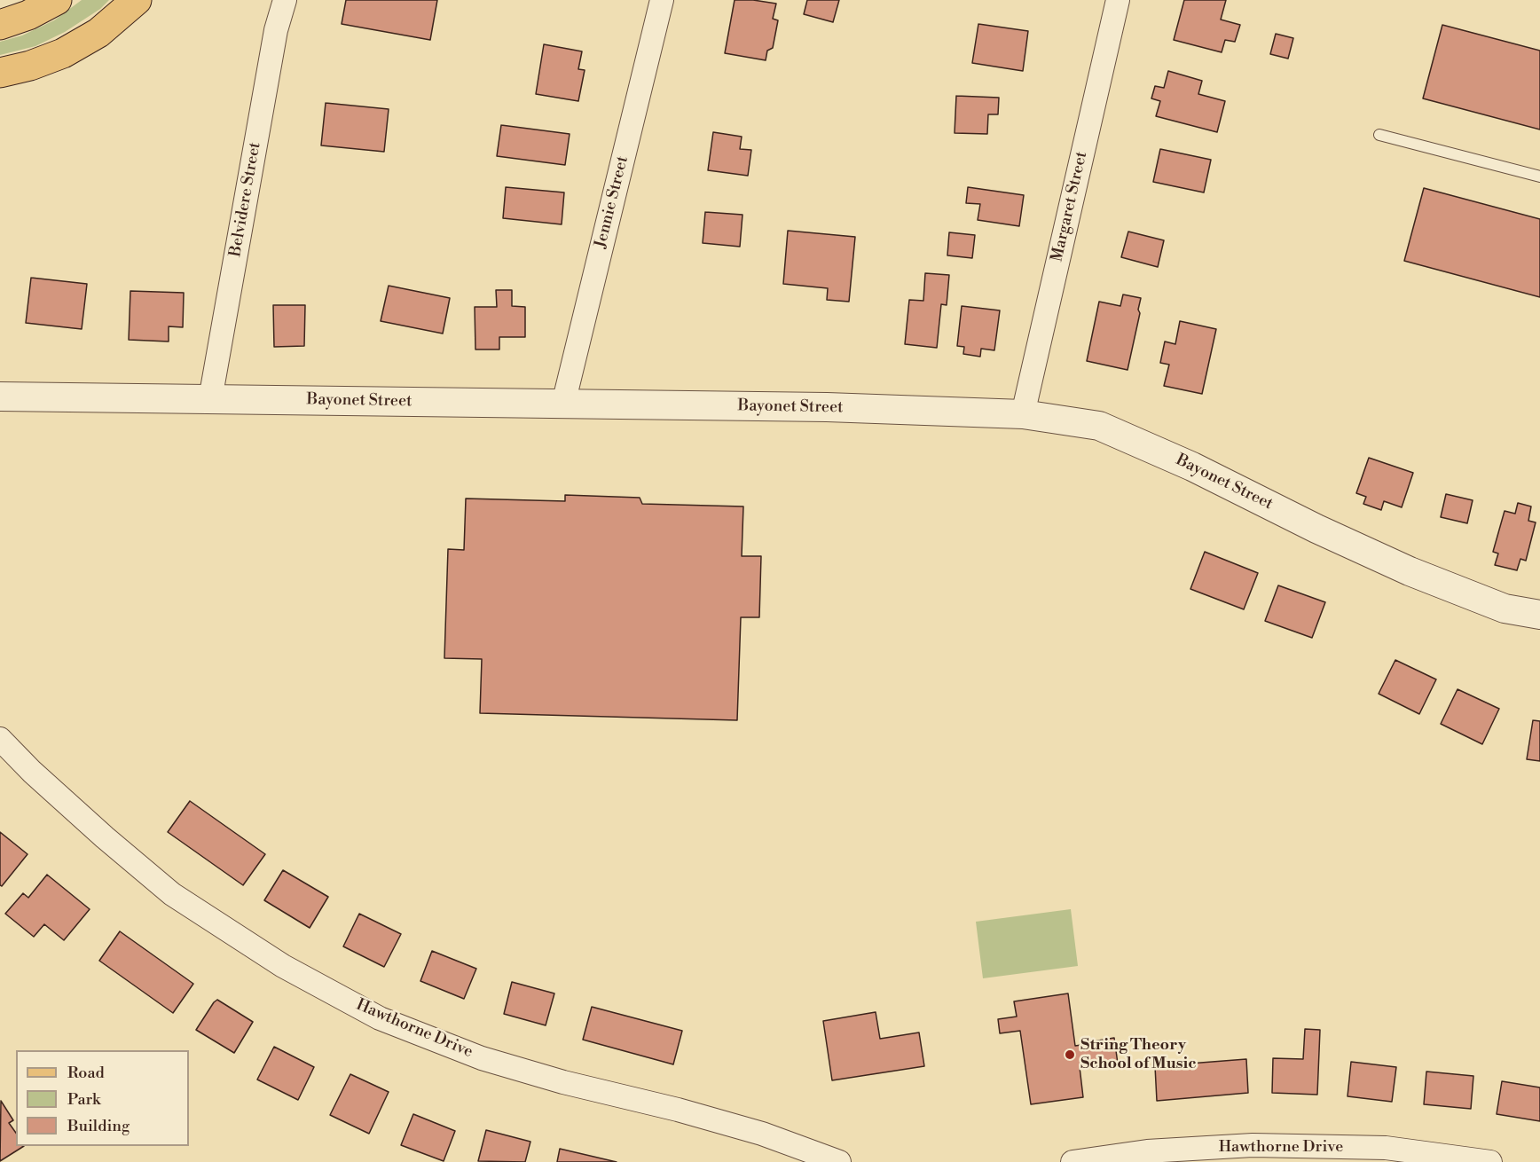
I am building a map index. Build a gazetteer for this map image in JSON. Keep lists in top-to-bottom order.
{
  "streets": {
    "street": [
      "Belvidere Street",
      "Jennie Street",
      "Margaret Street",
      "Bayonet Street",
      "Hawthorne Drive"
    ]
  },
  "crossings": [
    ["Belvidere Street", "Bayonet Street"],
    ["Jennie Street", "Bayonet Street"],
    ["Margaret Street", "Bayonet Street"]
  ],
  "places": ["String Theory School of Music"],
  "legend": ["Road", "Park", "Building"]
}
